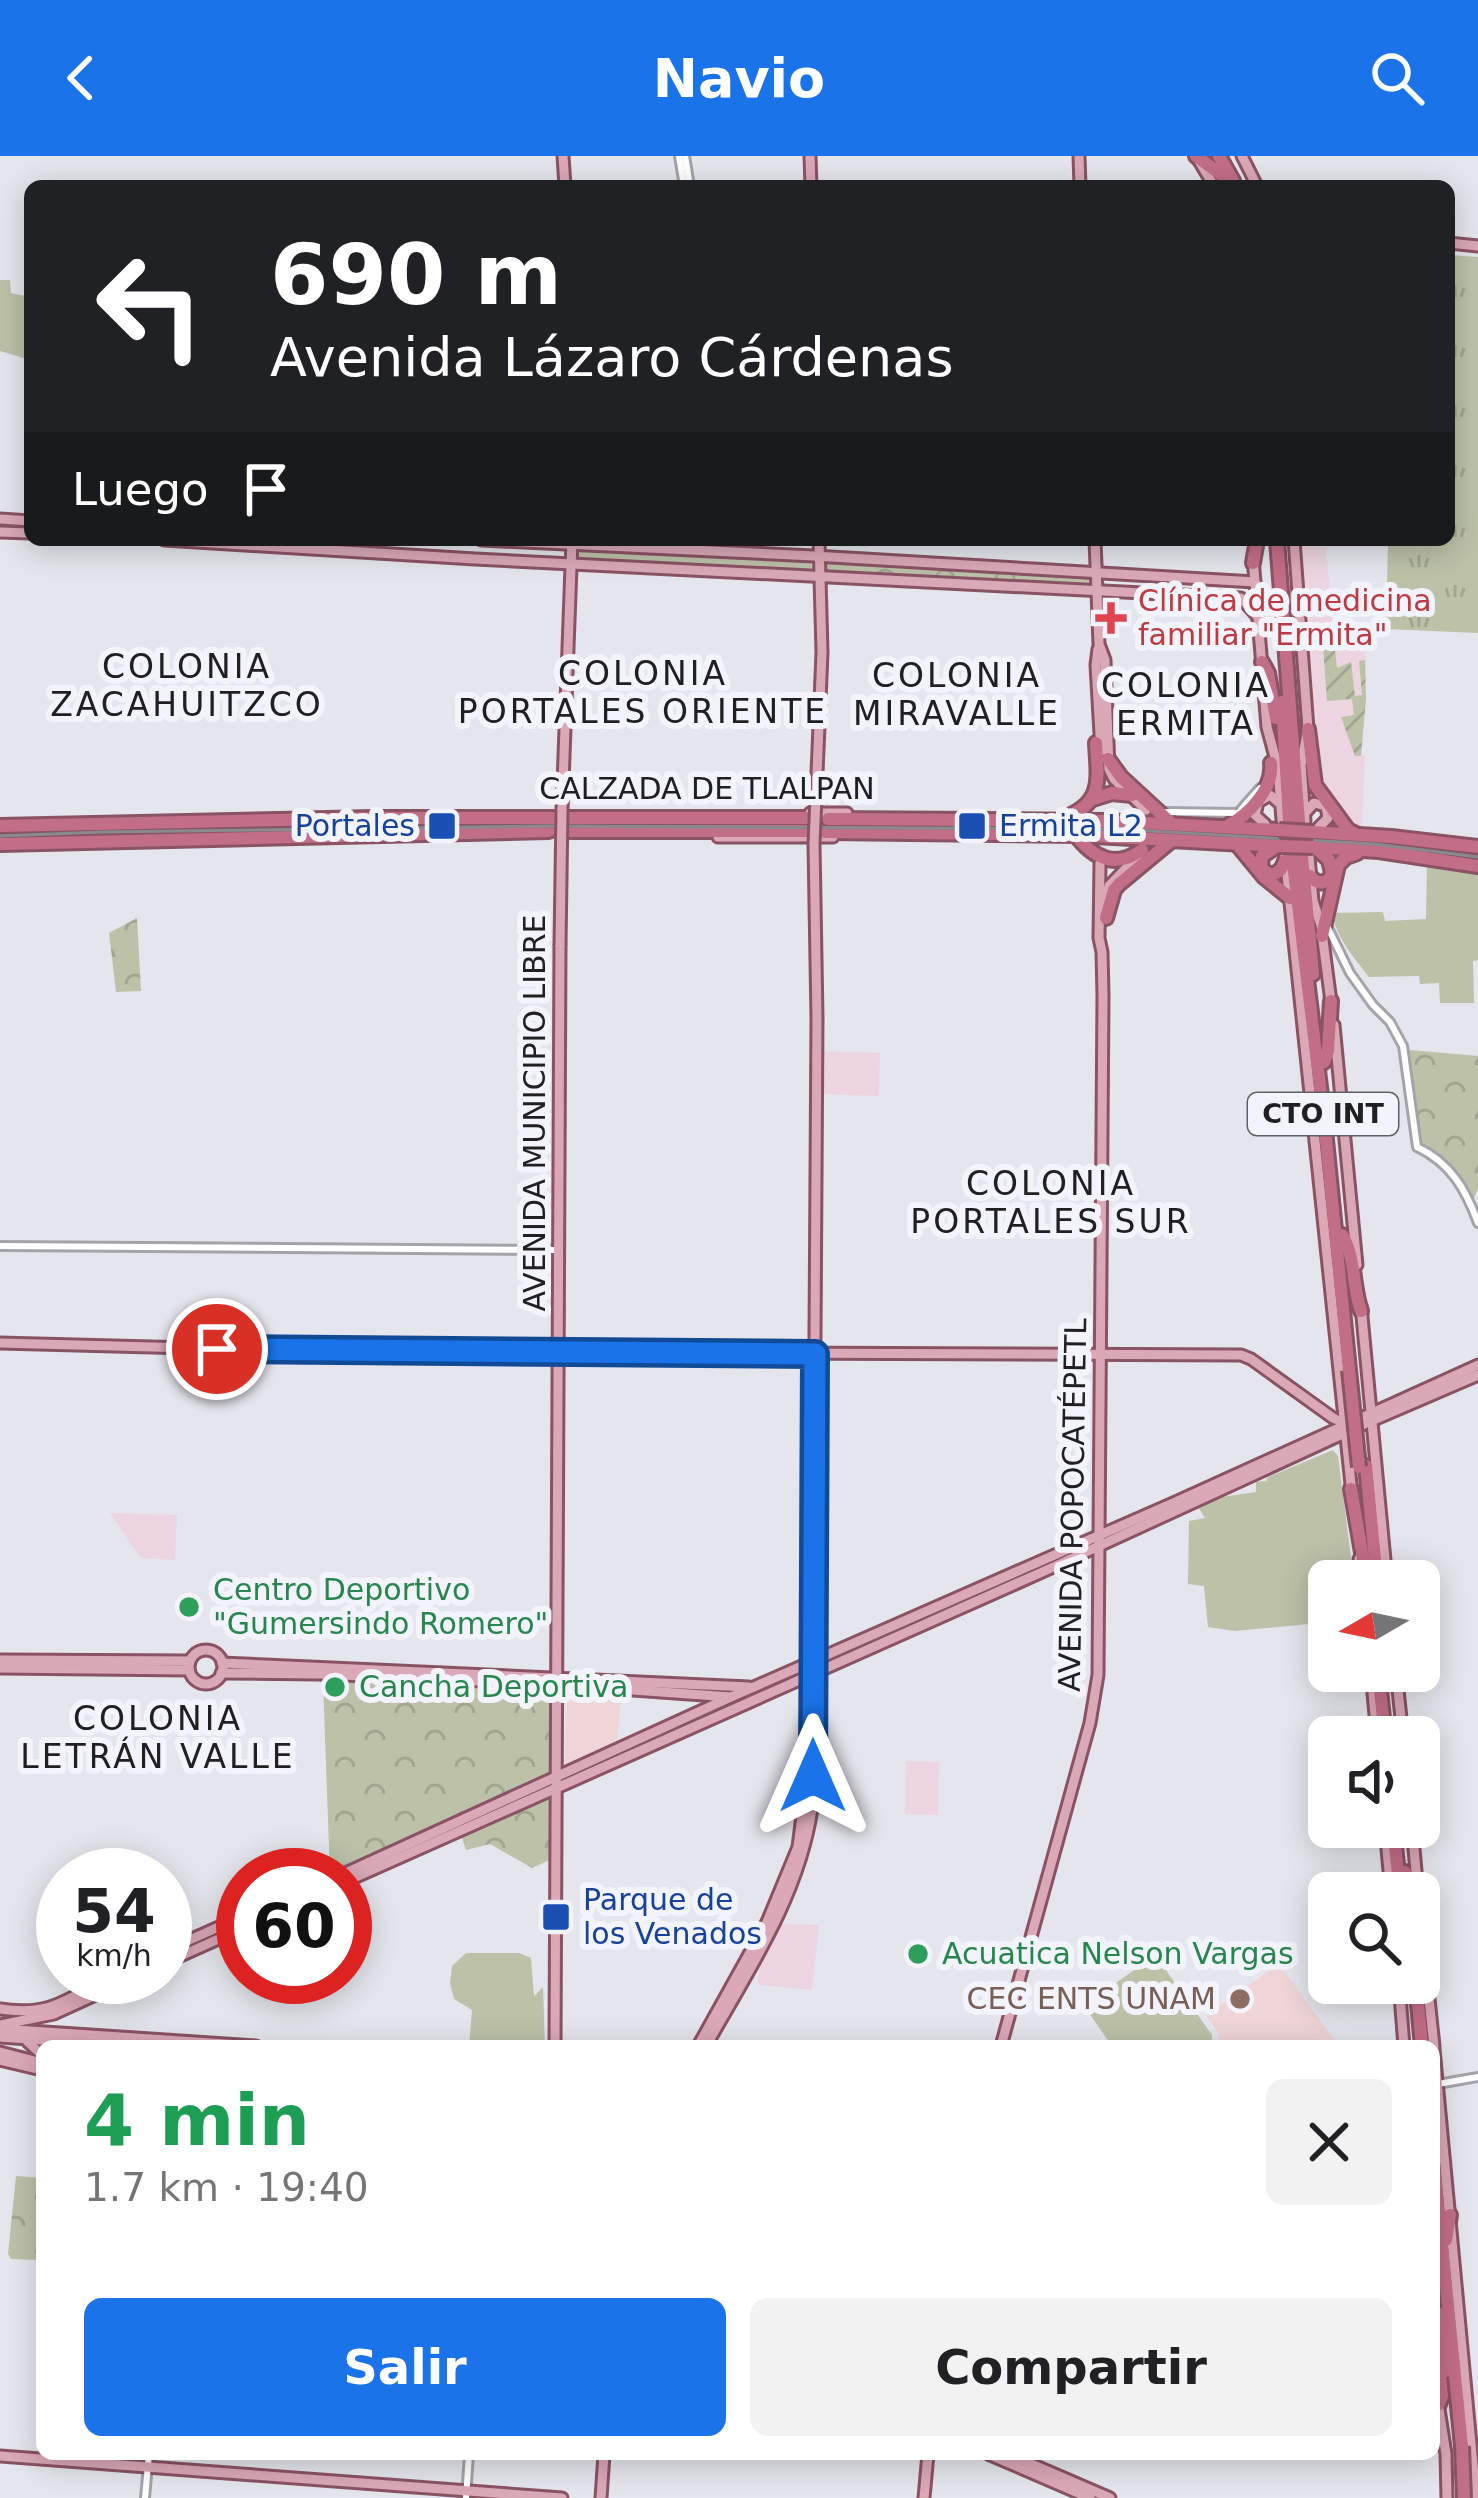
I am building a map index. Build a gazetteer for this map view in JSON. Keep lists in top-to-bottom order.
{
  "streets": {
    "highway": ["CALZADA DE TLALPAN", "CTO INT"],
    "main road": ["AVENIDA MUNICIPIO LIBRE", "AVENIDA POPOCATÉPETL"]
  },
  "crossings": [
    ["CALZADA DE TLALPAN", "CTO INT"]
  ],
  "districts": [
    "COLONIA ZACAHUITZCO",
    "COLONIA PORTALES ORIENTE",
    "COLONIA MIRAVALLE",
    "COLONIA ERMITA",
    "COLONIA PORTALES SUR",
    "COLONIA LETRÁN VALLE"
  ],
  "places": {
    "health": ["Clínica de medicina familiar \"Ermita\""],
    "transit": ["Portales", "Ermita L2", "Parque de los Venados"],
    "other": [
      "Centro Deportivo \"Gumersindo Romero\"",
      "Cancha Deportiva",
      "Acuatica Nelson Vargas",
      "CEC ENTS UNAM"
    ]
  },
  "north": "left",
  "page": {
    "header": "Navio",
    "turn": ["690 m", "Avenida Lázaro Cárdenas"],
    "then": "Luego",
    "speed": "54 km/h",
    "limit": "60",
    "heading": ["4 min", "1.7 km · 19:40"],
    "buttons": ["Salir", "Compartir"]
  }
}
